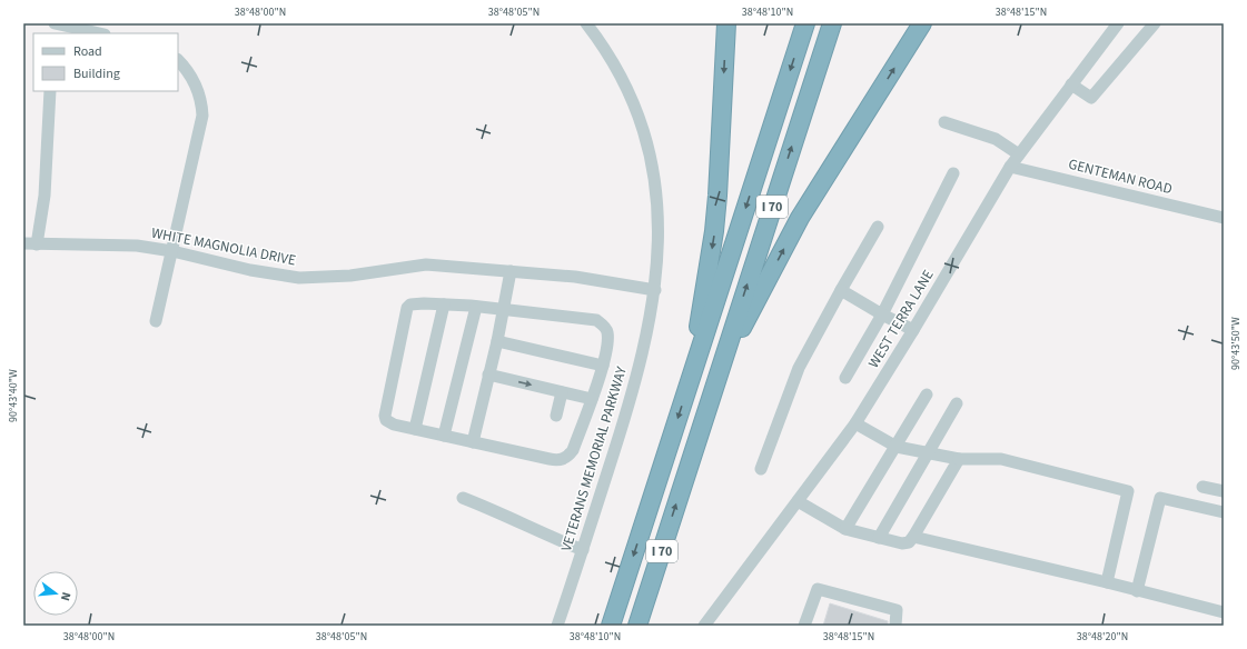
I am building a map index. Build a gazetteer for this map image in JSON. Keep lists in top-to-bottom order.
{
  "streets": {
    "highway": ["I 70"],
    "street": [
      "GENTEMAN ROAD",
      "WHITE MAGNOLIA DRIVE",
      "WEST TERRA LANE",
      "VETERANS MEMORIAL PARKWAY"
    ]
  },
  "crossings": [
    ["GENTEMAN ROAD", "WEST TERRA LANE"],
    ["WHITE MAGNOLIA DRIVE", "VETERANS MEMORIAL PARKWAY"]
  ],
  "legend": ["Road", "Building"],
  "north": "right",
  "coordinates": [
    "38°48'00\"N",
    "38°48'05\"N",
    "38°48'10\"N",
    "38°48'15\"N",
    "90°43'50\"W",
    "90°43'40\"W",
    "38°48'20\"N"
  ]
}
